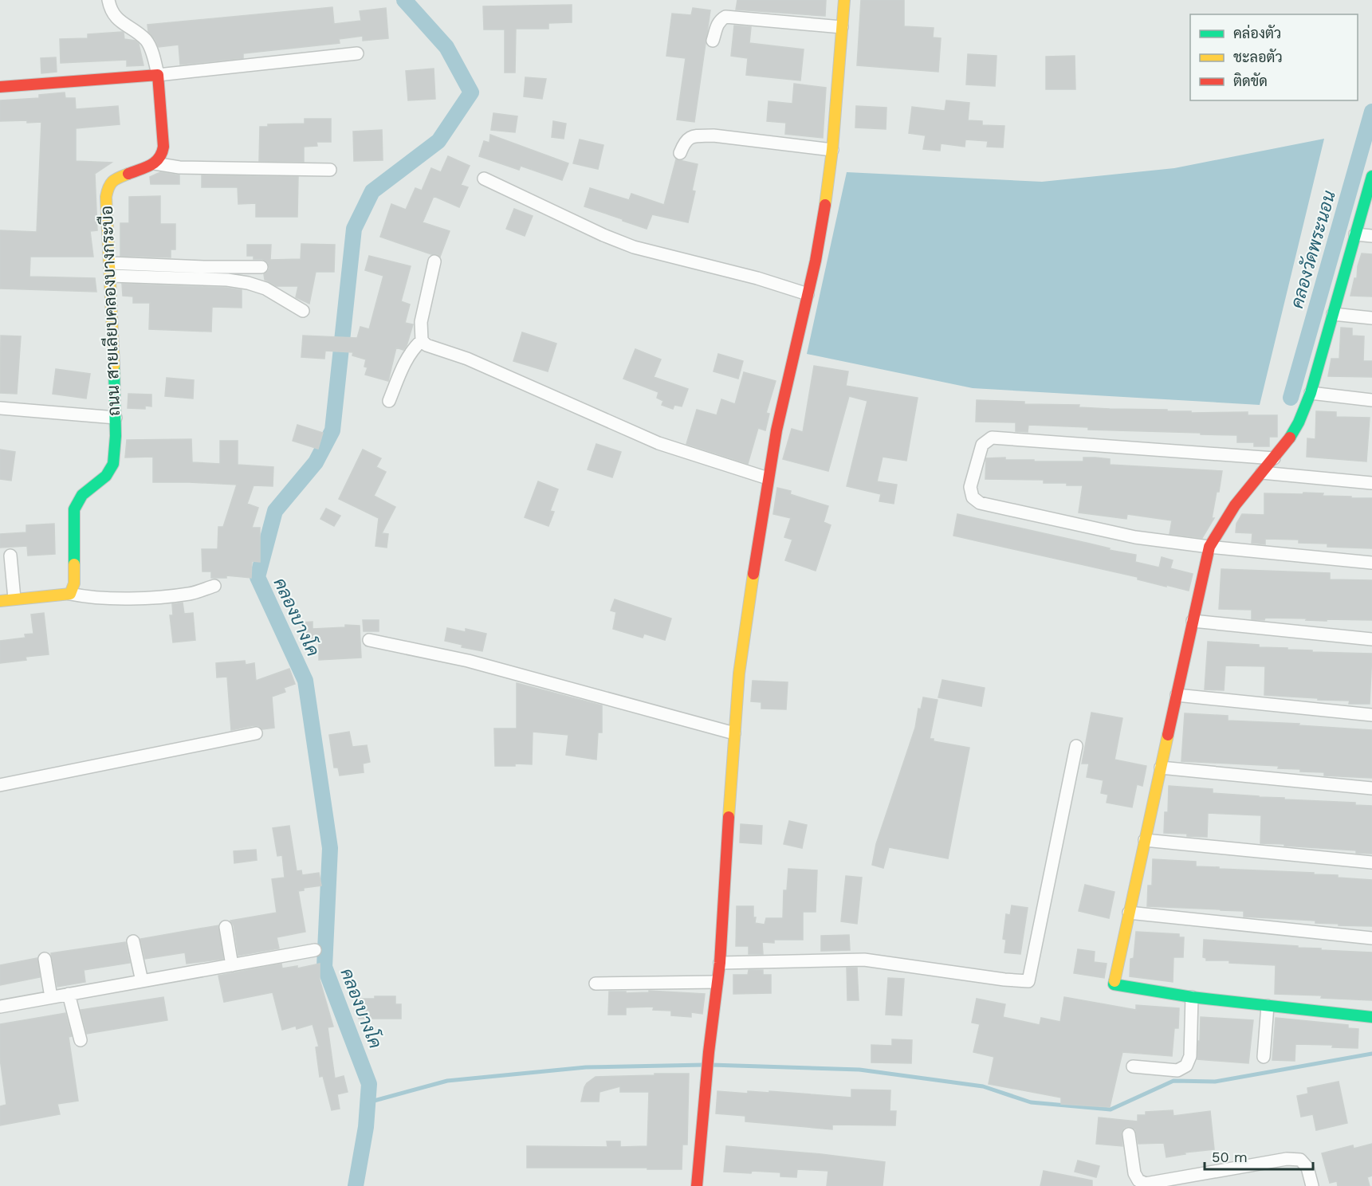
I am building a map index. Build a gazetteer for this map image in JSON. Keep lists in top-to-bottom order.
{
  "streets": {
    "street": ["ถนน สายเลียบคลองบางกระบือ"]
  },
  "water": ["คลองวัดพระนอน", "คลองบางโค"],
  "legend": ["คล่องตัว", "ชะลอตัว", "ติดขัด"],
  "scale_bar": "50 m"
}
